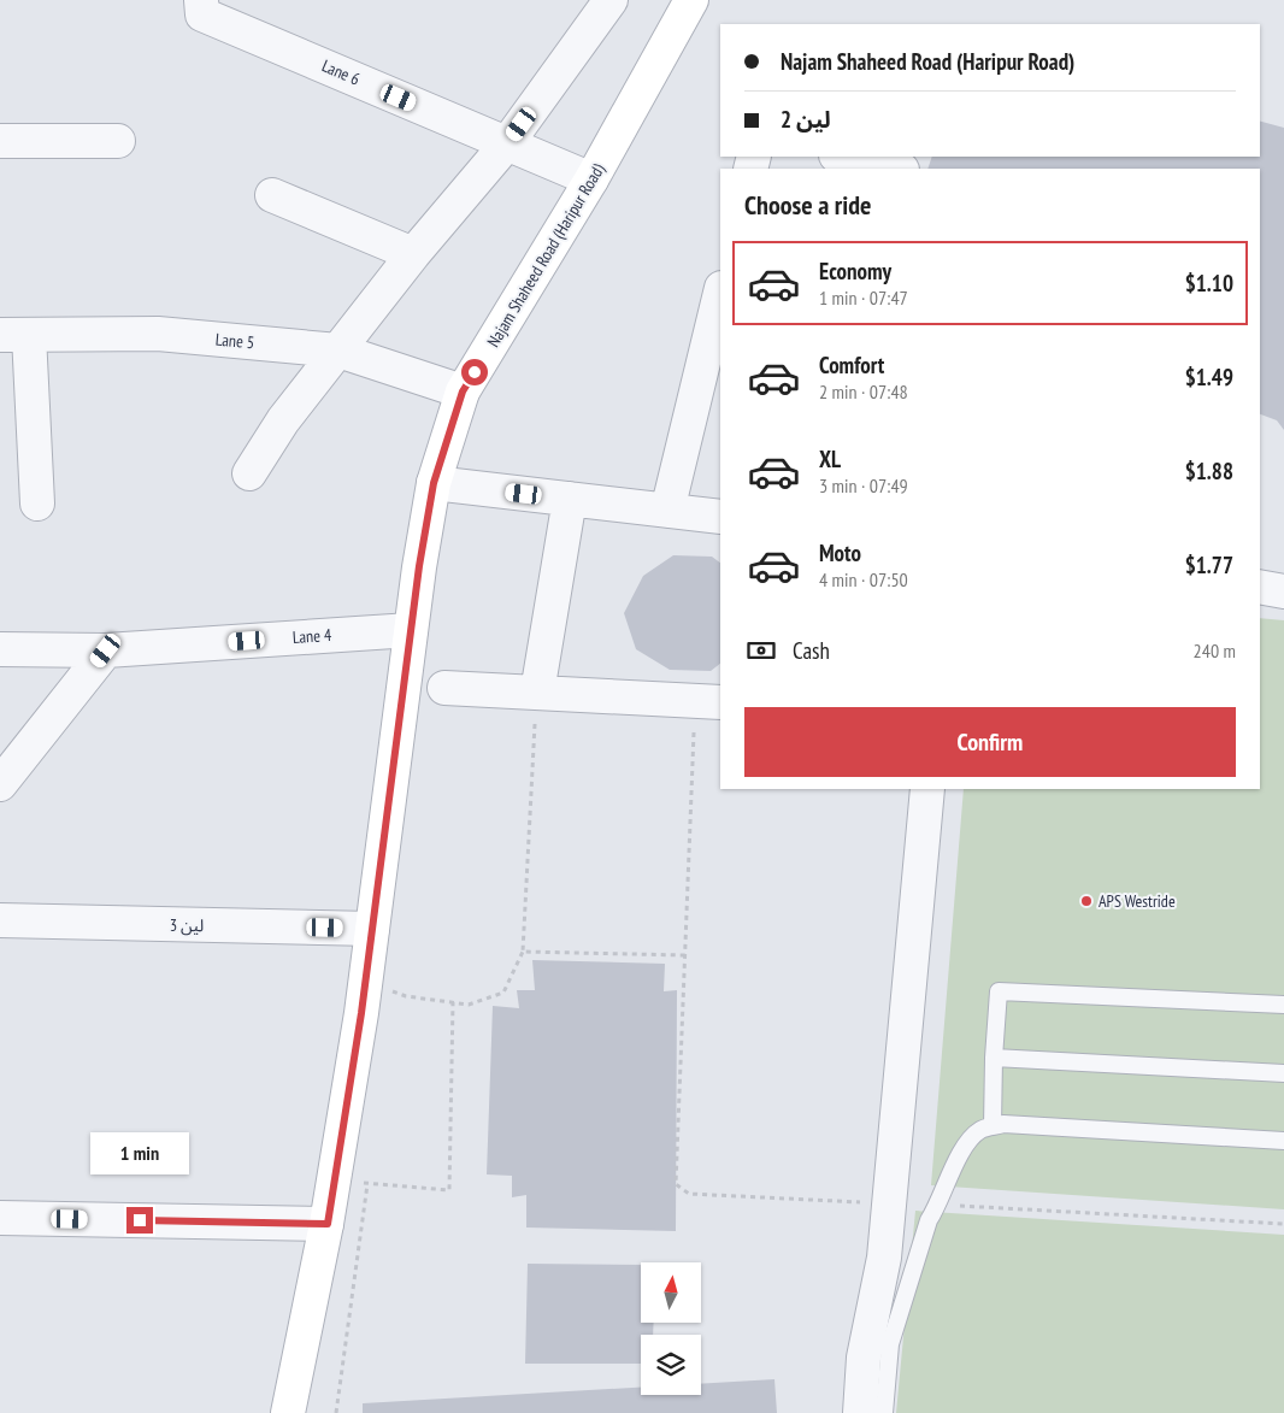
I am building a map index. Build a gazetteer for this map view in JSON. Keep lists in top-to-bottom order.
{
  "streets": {
    "main road": ["Najam Shaheed Road (Haripur Road)"],
    "street": [
      "Lane 6",
      "Lane 5",
      "Lane 4",
      "لین 3"
    ]
  },
  "crossings": [
    ["Lane 6", "Najam Shaheed Road (Haripur Road)"],
    ["Najam Shaheed Road (Haripur Road)", "Lane 5"],
    ["Najam Shaheed Road (Haripur Road)", "Lane 4"],
    ["Najam Shaheed Road (Haripur Road)", "لین 3"]
  ],
  "places": ["APS Westride"],
  "north": "top",
  "page": {
    "banner": ["Najam Shaheed Road (Haripur Road)", "لین 2"],
    "heading": "Choose a ride",
    "list": [
      {
        "name": "Economy",
        "note": "1 min · 07:47",
        "value": "$1.10"
      },
      {
        "name": "Comfort",
        "note": "2 min · 07:48",
        "value": "$1.49"
      },
      {
        "name": "XL",
        "note": "3 min · 07:49",
        "value": "$1.88"
      },
      {
        "name": "Moto",
        "note": "4 min · 07:50",
        "value": "$1.77"
      }
    ],
    "pay": ["Cash", "240 m"],
    "buttons": "Confirm",
    "bubble": "1 min"
  }
}
